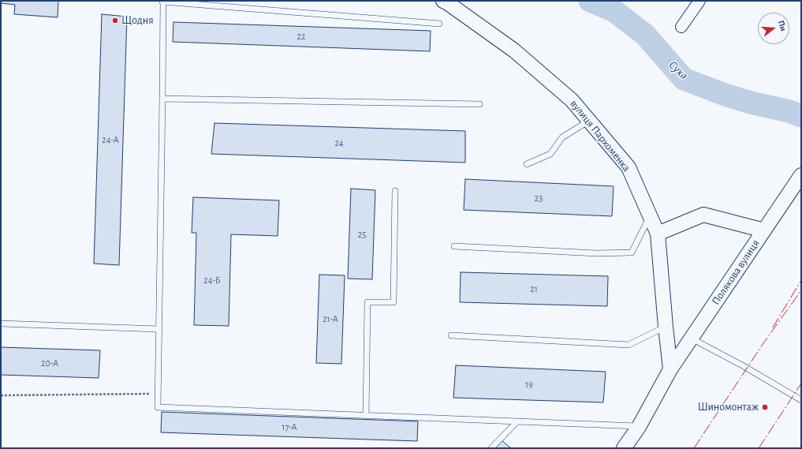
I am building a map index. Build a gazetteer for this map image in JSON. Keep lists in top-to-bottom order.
{
  "streets": {
    "street": ["вулиця Пархоменка", "Полякова вулиця"]
  },
  "water": ["Суха"],
  "places": ["Щодня", "Шиномонтаж"],
  "house_numbers": [
    "22",
    "24-А",
    "24",
    "23",
    "25",
    "24-Б",
    "21",
    "21-А",
    "20-А",
    "19",
    "17-А"
  ],
  "north": "right"
}
